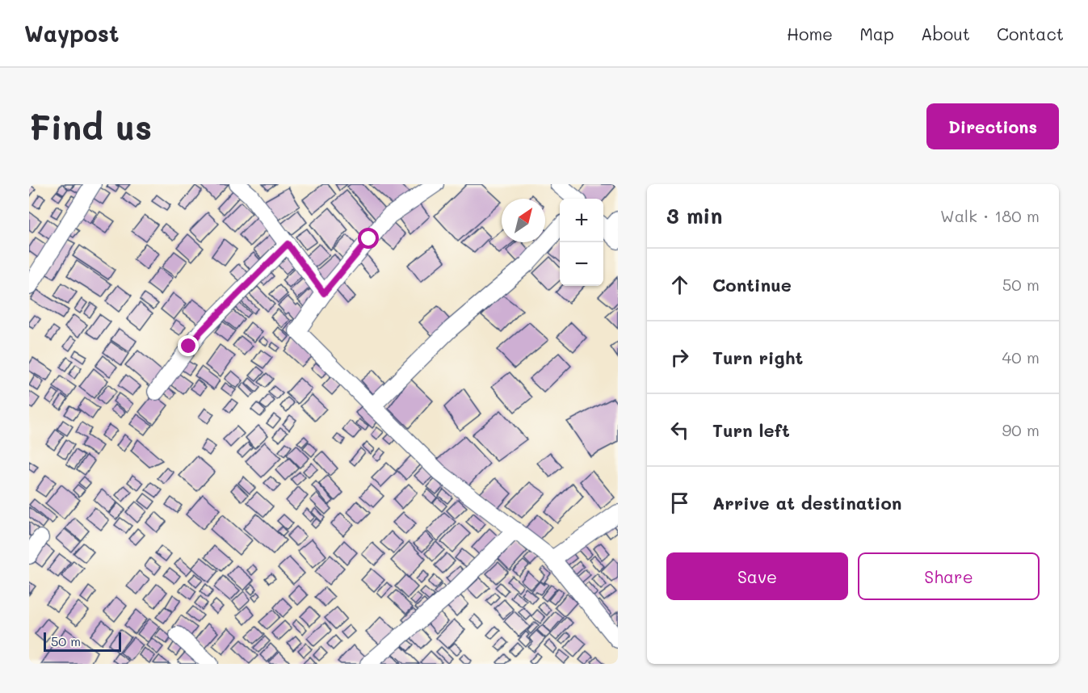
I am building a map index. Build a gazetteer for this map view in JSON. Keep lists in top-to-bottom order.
{
  "scale_bar": "50 m",
  "north": "top right",
  "page": {
    "header": "Waypost",
    "nav": [
      "Home",
      "Map",
      "About",
      "Contact"
    ],
    "buttons": [
      "Directions",
      ["Save", "Share"]
    ],
    "title": "Find us",
    "heading": ["3 min", "Walk · 180 m"],
    "map_buttons": ["+", "−"],
    "list": [
      ["Continue", "50 m"],
      ["Turn right", "40 m"],
      ["Turn left", "90 m"],
      "Arrive at destination"
    ],
    "scale": "50 m"
  }
}
